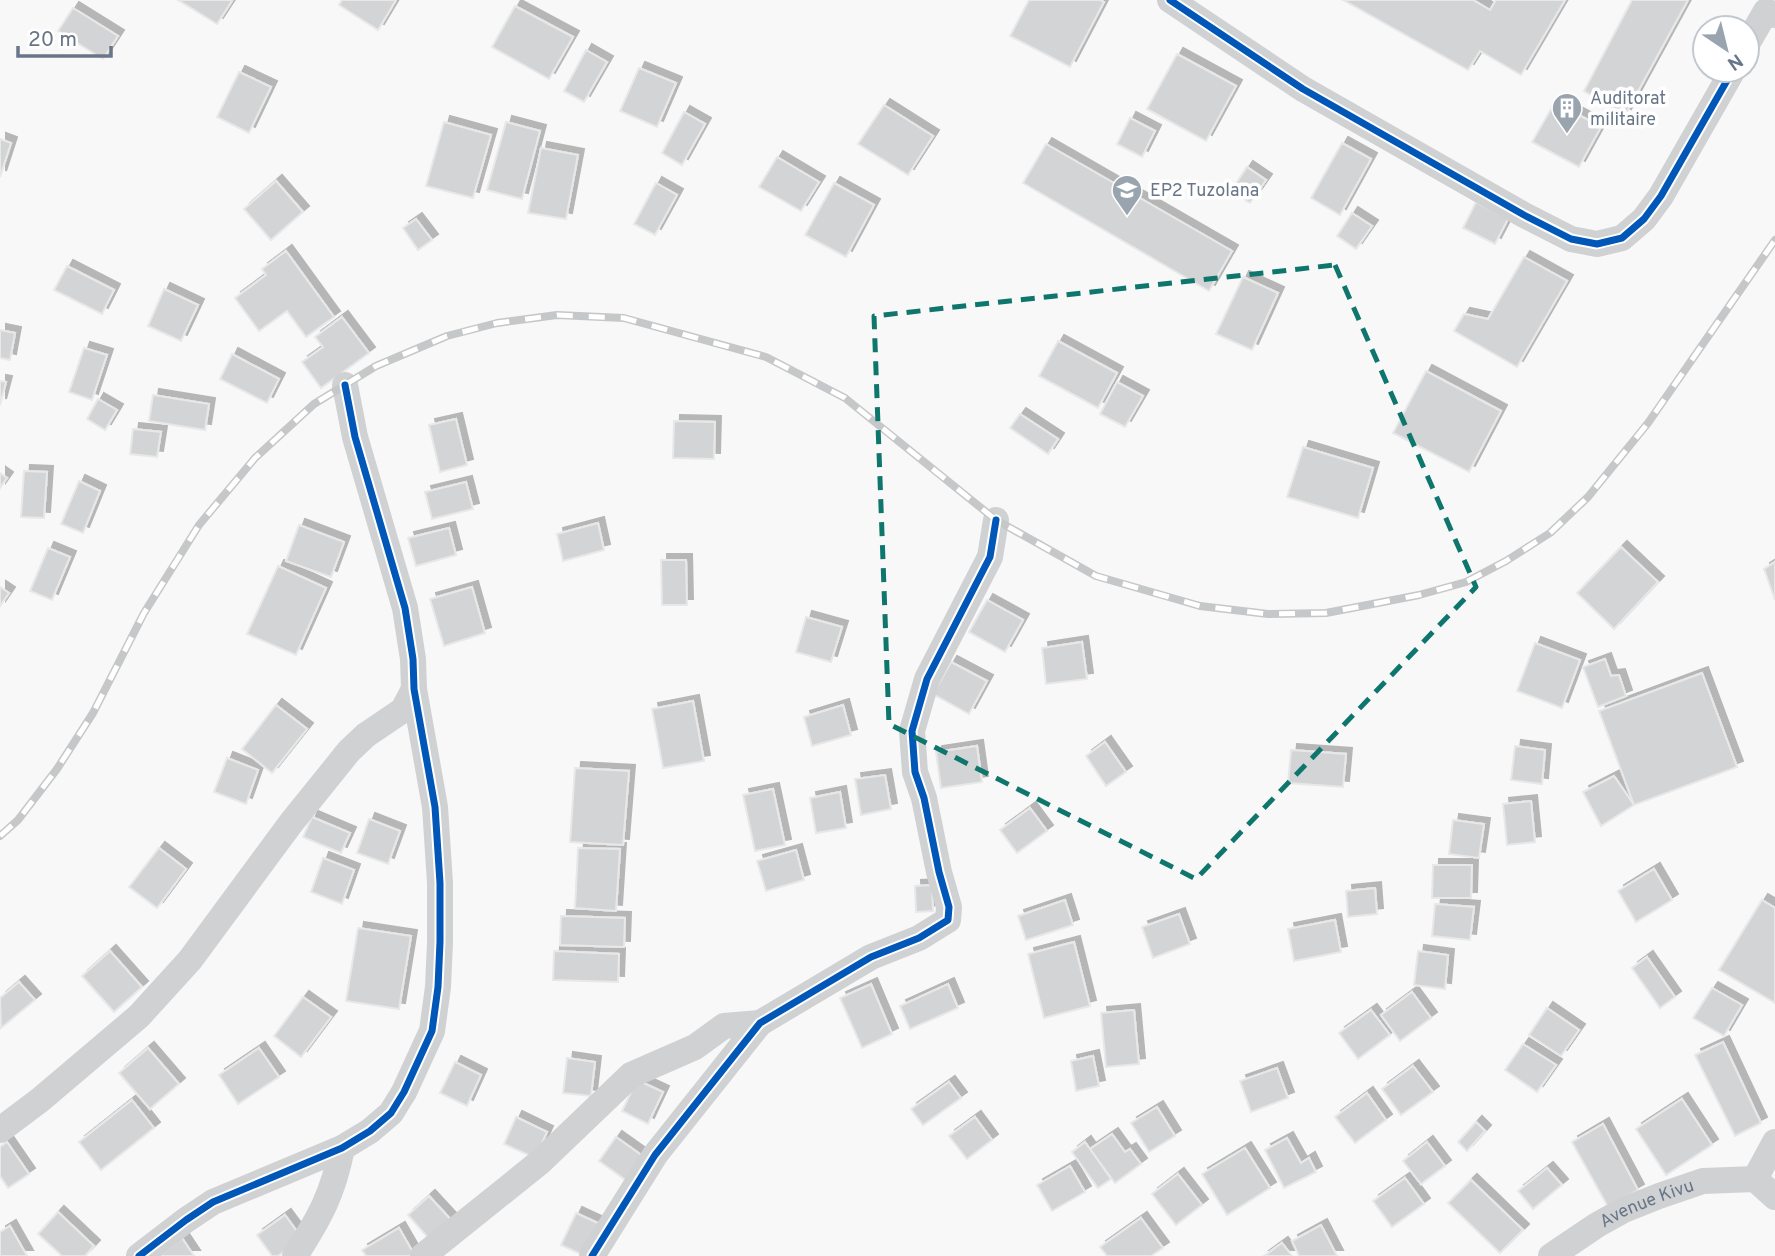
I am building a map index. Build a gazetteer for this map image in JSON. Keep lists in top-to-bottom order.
{
  "streets": {
    "street": ["Avenue Kivu"]
  },
  "places": {
    "building": ["Auditorat militaire"],
    "school or university": ["EP2 Tuzolana"]
  },
  "scale_bar": "20 m",
  "north": "bottom right"
}
